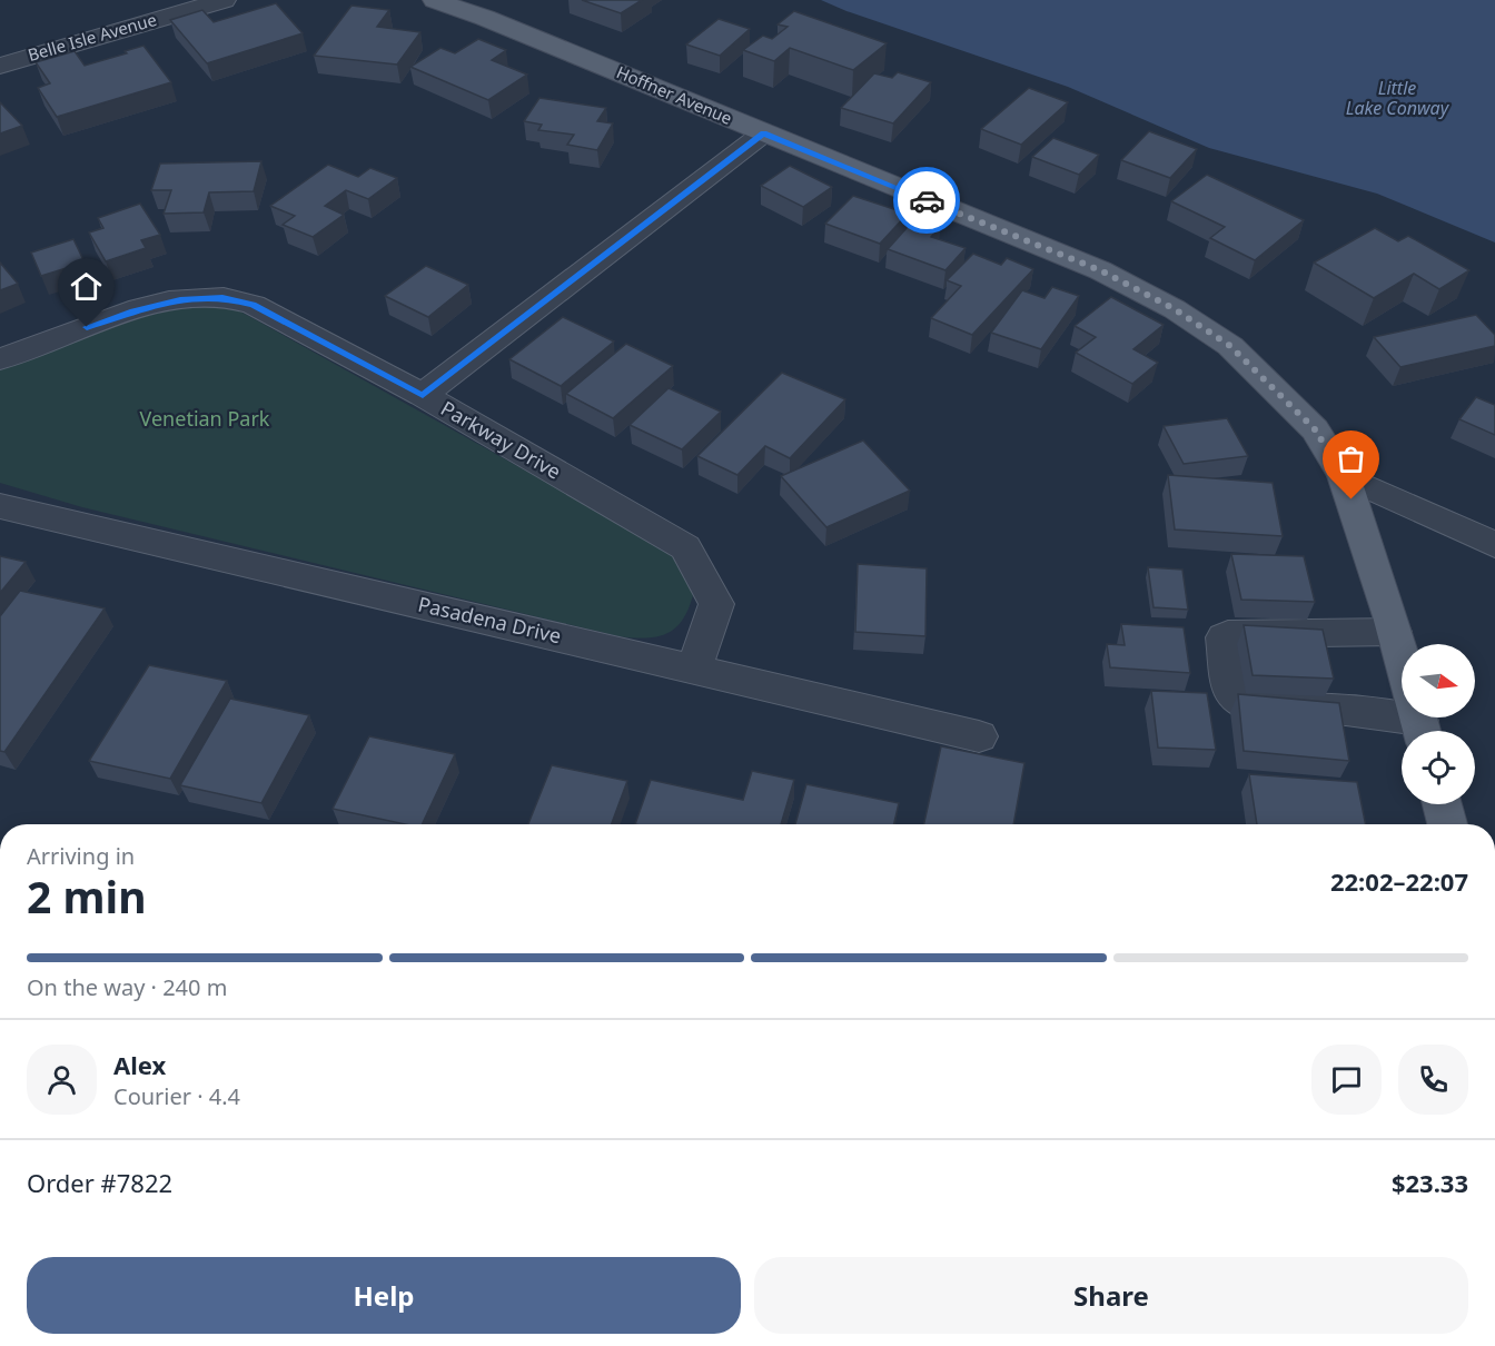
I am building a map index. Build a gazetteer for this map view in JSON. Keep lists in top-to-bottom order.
{
  "streets": {
    "main road": ["Hoffner Avenue"],
    "street": ["Belle Isle Avenue", "Parkway Drive", "Pasadena Drive"]
  },
  "crossings": [
    ["Parkway Drive", "Pasadena Drive"]
  ],
  "water": ["Little Lake Conway"],
  "parks": ["Venetian Park"],
  "north": "right",
  "page": {
    "heading": ["2 min", "Arriving in", "22:02–22:07"],
    "panel": [
      "Alex",
      "Courier · 4.4",
      "Order #7822",
      "$23.33"
    ],
    "bar": "On the way · 240 m",
    "buttons": ["Help", "Share"]
  }
}
